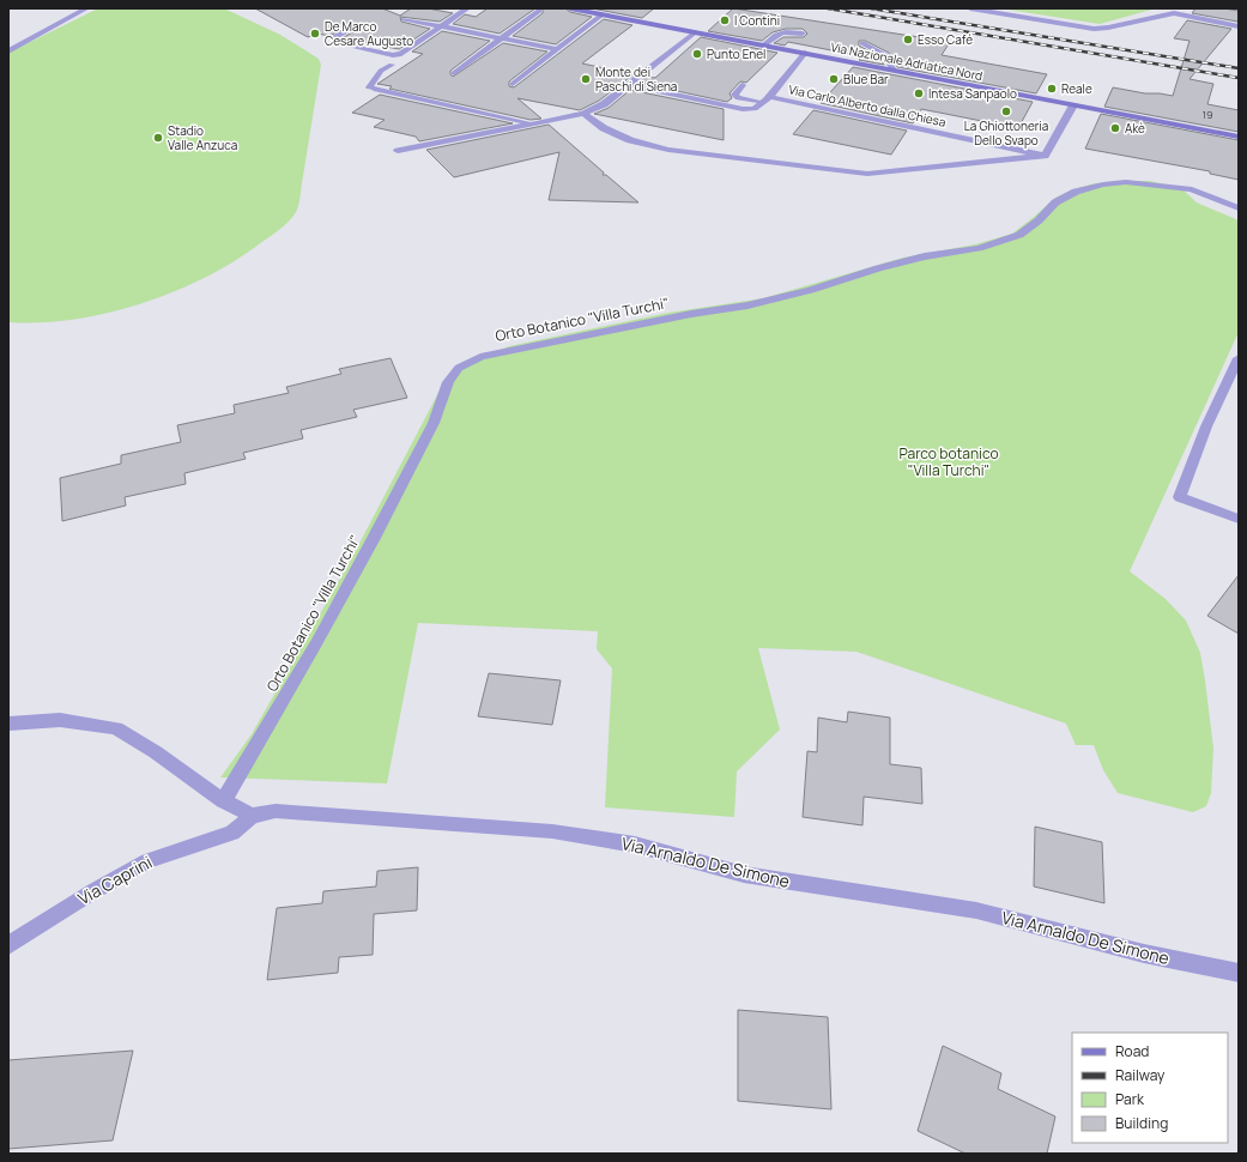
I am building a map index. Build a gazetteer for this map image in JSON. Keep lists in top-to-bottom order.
{
  "streets": {
    "main road": ["Via Nazionale Adriatica Nord"],
    "street": [
      "Via Carlo Alberto dalla Chiesa",
      "Orto Botanico \"Villa Turchi\"",
      "Via Arnaldo De Simone",
      "Via Caprini"
    ]
  },
  "crossings": [
    ["Via Nazionale Adriatica Nord", "Via Carlo Alberto dalla Chiesa"],
    ["Via Arnaldo De Simone", "Via Caprini"]
  ],
  "parks": ["Parco botanico \"Villa Turchi\""],
  "places": [
    "I Contini",
    "De Marco Cesare Augusto",
    "Esso Café",
    "Punto Enel",
    "Monte dei Paschi di Siena",
    "Blue Bar",
    "Reale",
    "Intesa Sanpaolo",
    "La Ghiottoneria Dello Svapo",
    "Akè",
    "Stadio Valle Anzuca"
  ],
  "house_numbers": ["19"],
  "legend": [
    "Road",
    "Railway",
    "Park",
    "Building"
  ]
}
